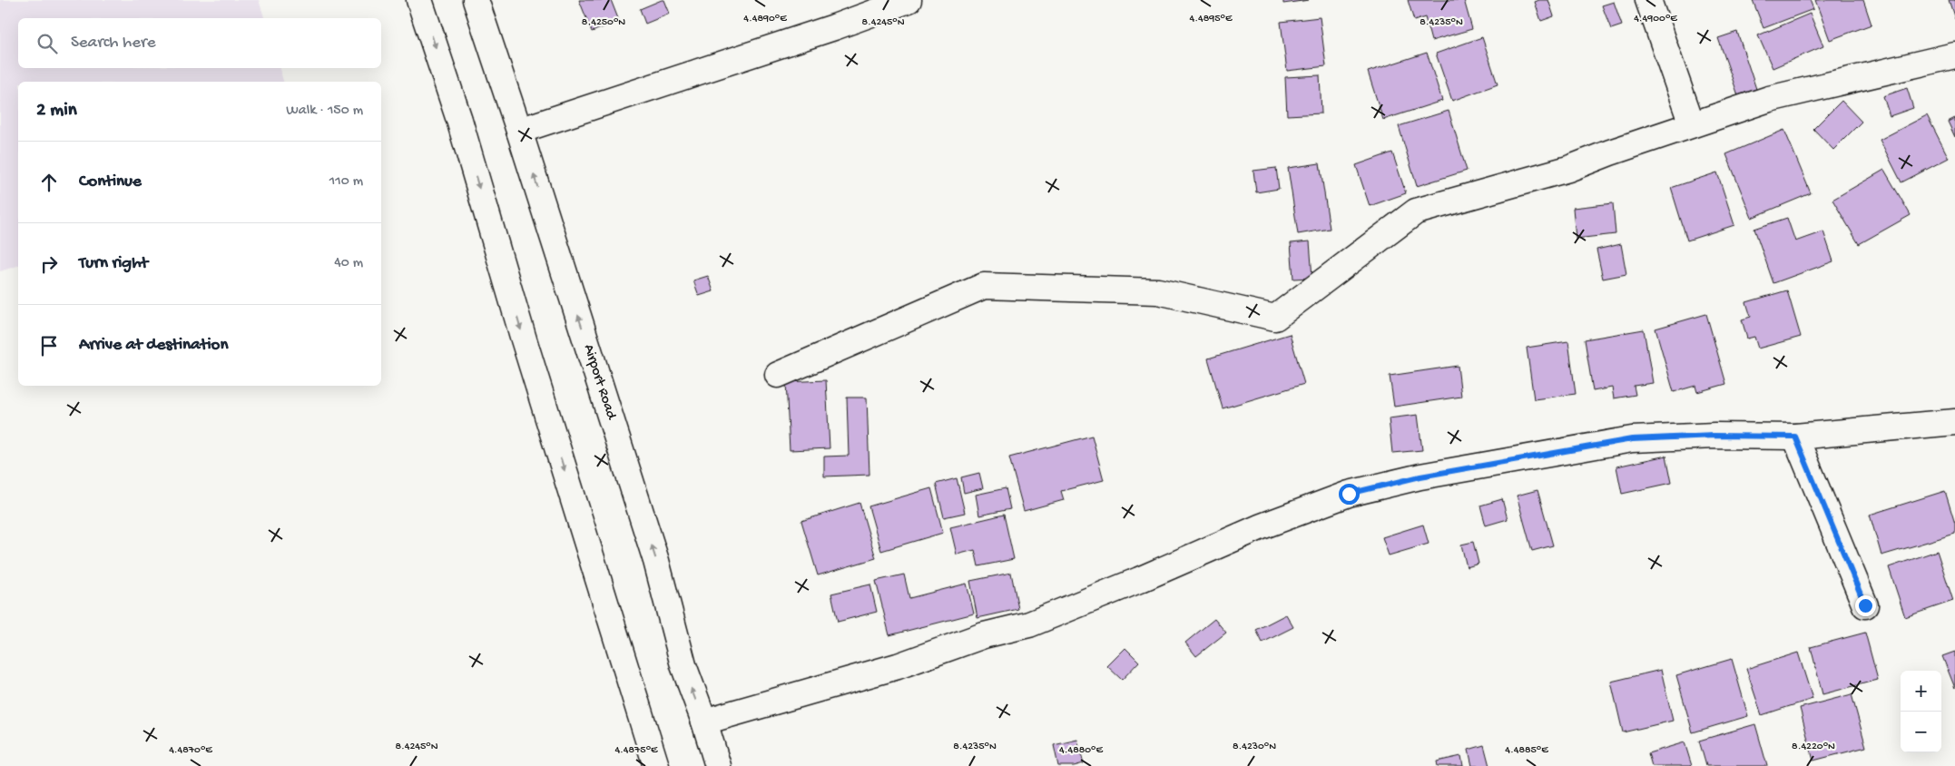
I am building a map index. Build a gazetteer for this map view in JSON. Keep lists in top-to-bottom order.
{
  "streets": {
    "main road": ["Airport Road"]
  },
  "page": {
    "search": "Search here",
    "heading": ["2 min", "Walk · 150 m"],
    "list": [
      ["Continue", "110 m"],
      ["Turn right", "40 m"],
      "Arrive at destination"
    ],
    "map_buttons": ["+", "−"]
  },
  "coordinates": [
    "4.4890°E",
    "4.4895°E",
    "4.4900°E",
    "8.4250°N",
    "8.4245°N",
    "8.4235°N",
    "8.4230°N",
    "8.4220°N",
    "4.4870°E",
    "4.4875°E",
    "4.4880°E",
    "4.4885°E"
  ]
}
